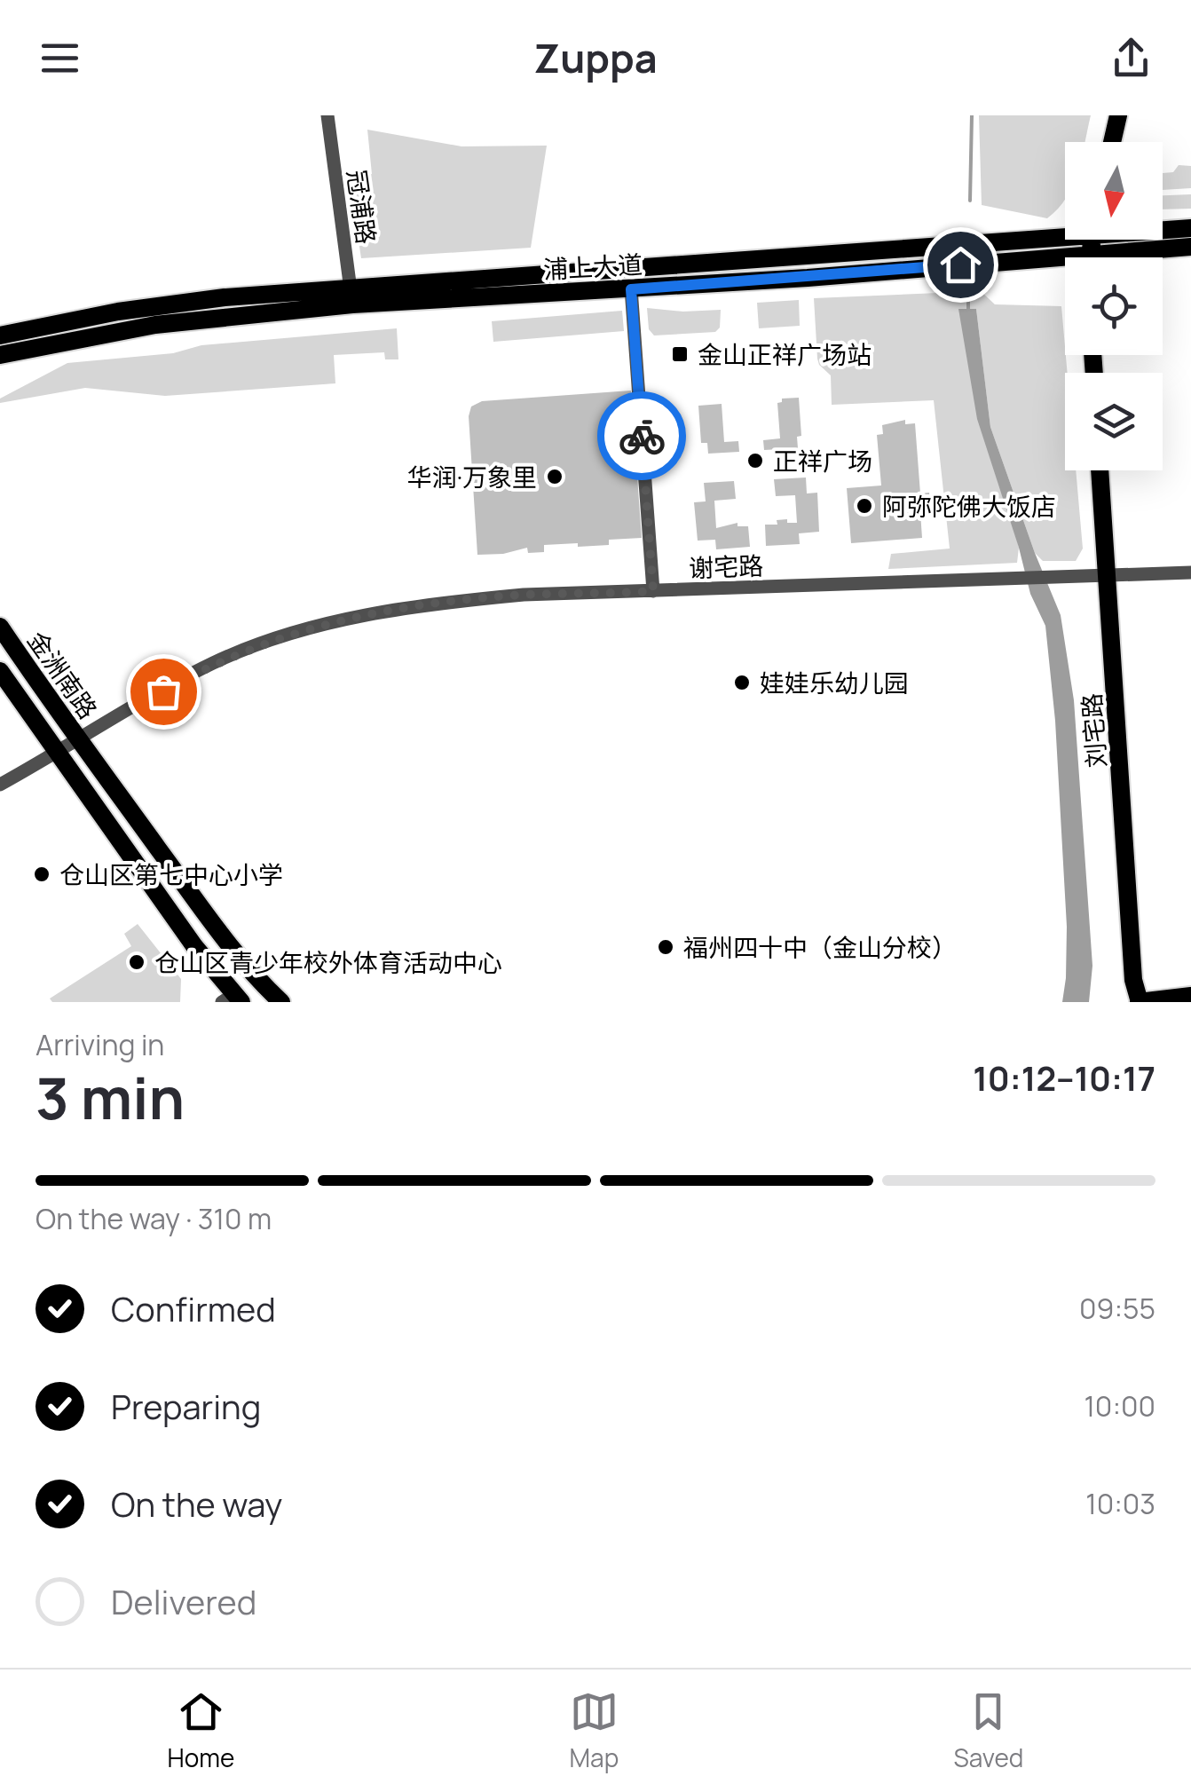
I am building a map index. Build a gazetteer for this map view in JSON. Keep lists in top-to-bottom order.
{
  "streets": {
    "main road": ["浦上大道", "金洲南路", "刘宅路"],
    "street": ["冠浦路", "谢宅路"]
  },
  "crossings": [
    ["冠浦路", "浦上大道"],
    ["谢宅路", "金洲南路"],
    ["谢宅路", "刘宅路"]
  ],
  "places": {
    "transit": ["金山正祥广场站"],
    "other": [
      "正祥广场",
      "华润·万象里",
      "阿弥陀佛大饭店",
      "娃娃乐幼儿园",
      "仓山区第七中心小学",
      "福州四十中（金山分校）",
      "仓山区青少年校外体育活动中心"
    ]
  },
  "north": "bottom",
  "page": {
    "header": "Zuppa",
    "heading": ["3 min", "Arriving in", "10:12–10:17"],
    "bar": "On the way · 310 m",
    "list": [
      ["Confirmed", "09:55"],
      ["Preparing", "10:00"],
      ["On the way", "10:03"],
      "Delivered"
    ],
    "tabs": ["Home", "Map", "Saved"]
  }
}
